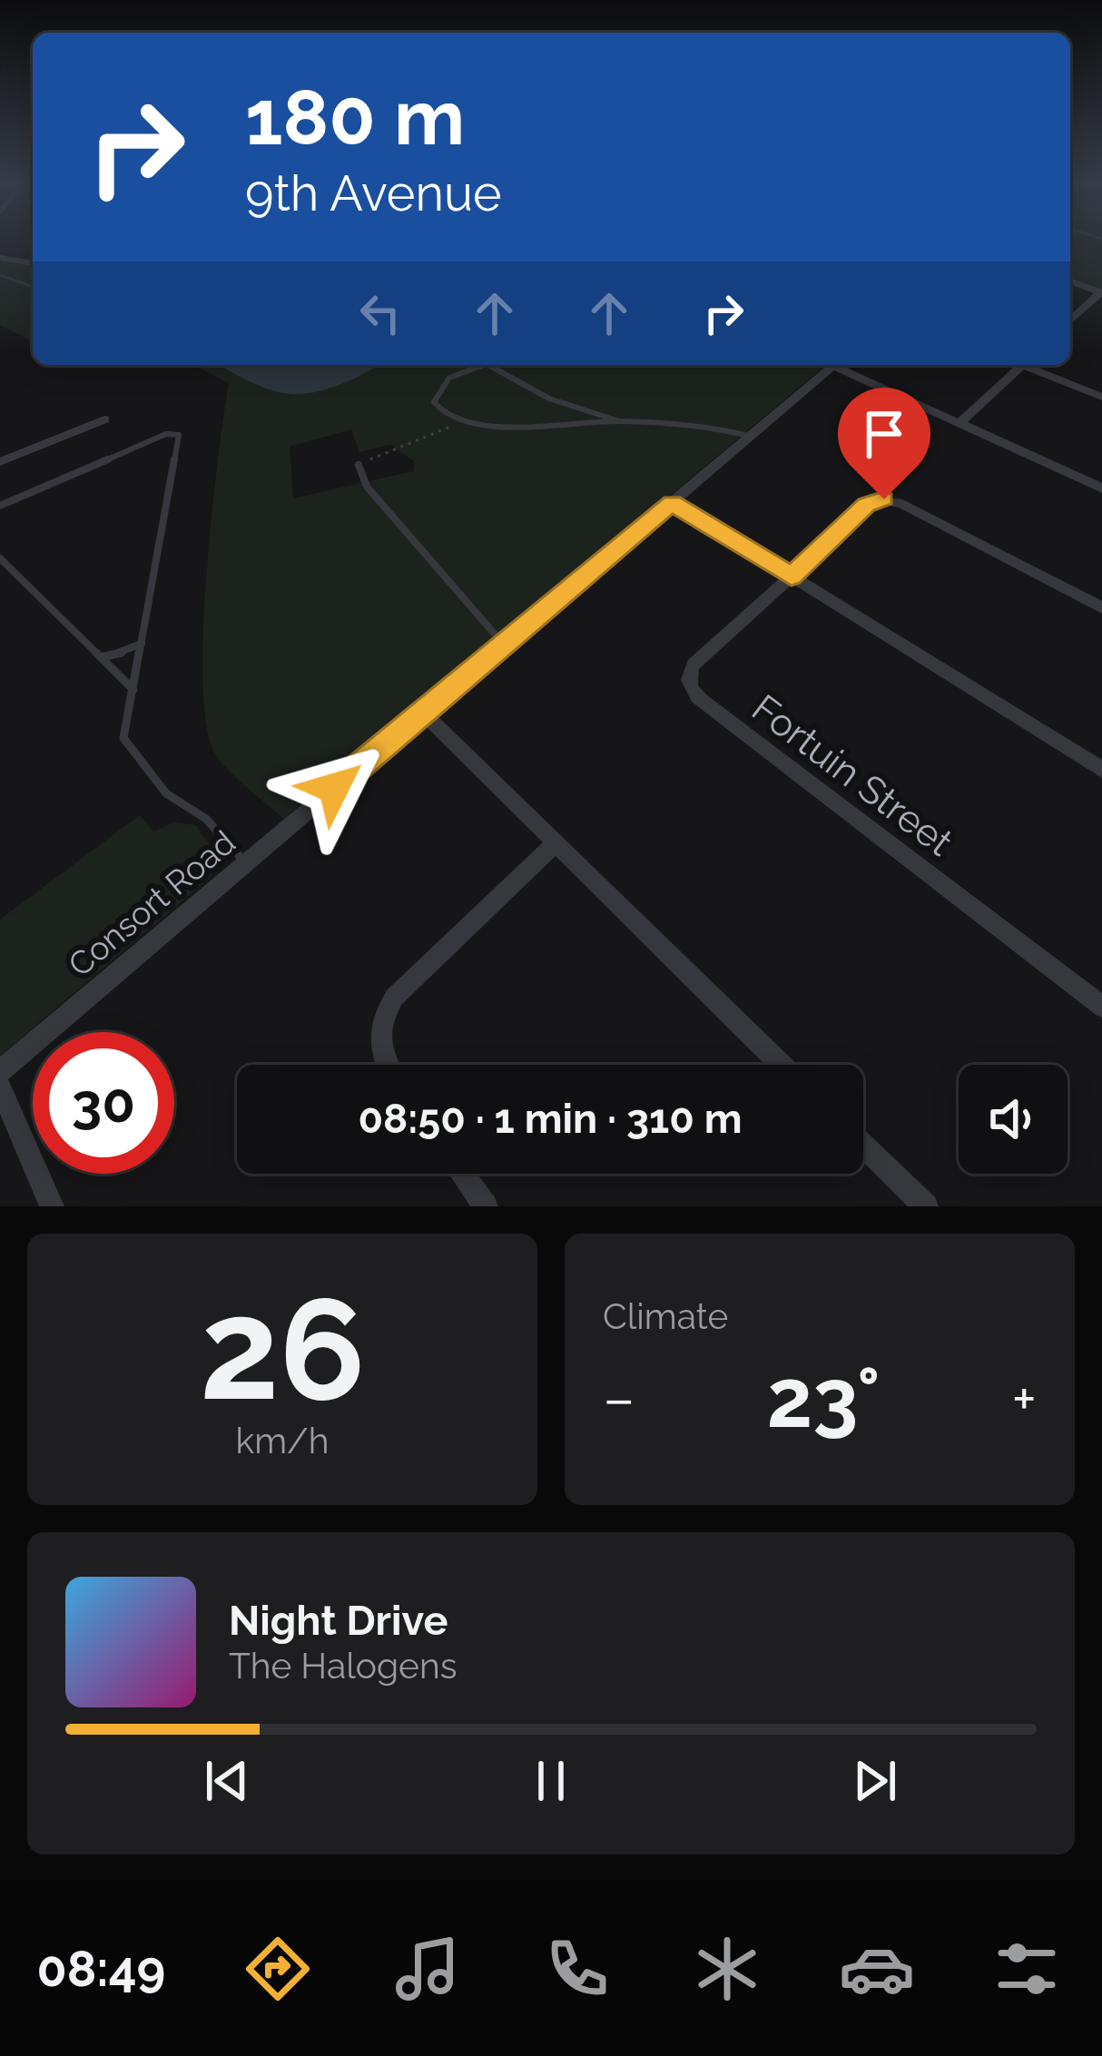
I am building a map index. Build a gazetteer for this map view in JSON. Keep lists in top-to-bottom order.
{
  "streets": {
    "street": ["Fortuin Street", "Consort Road"]
  },
  "page": {
    "turn": ["180 m", "9th Avenue"],
    "limit": "30",
    "trip": "08:50 · 1 min · 310 m",
    "tile": [
      ["26", "km/h"],
      "Climate"
    ],
    "heat": ["−", "23°", "+"],
    "song": ["Night Drive", "The Halogens"],
    "tabs": "08:49"
  }
}
